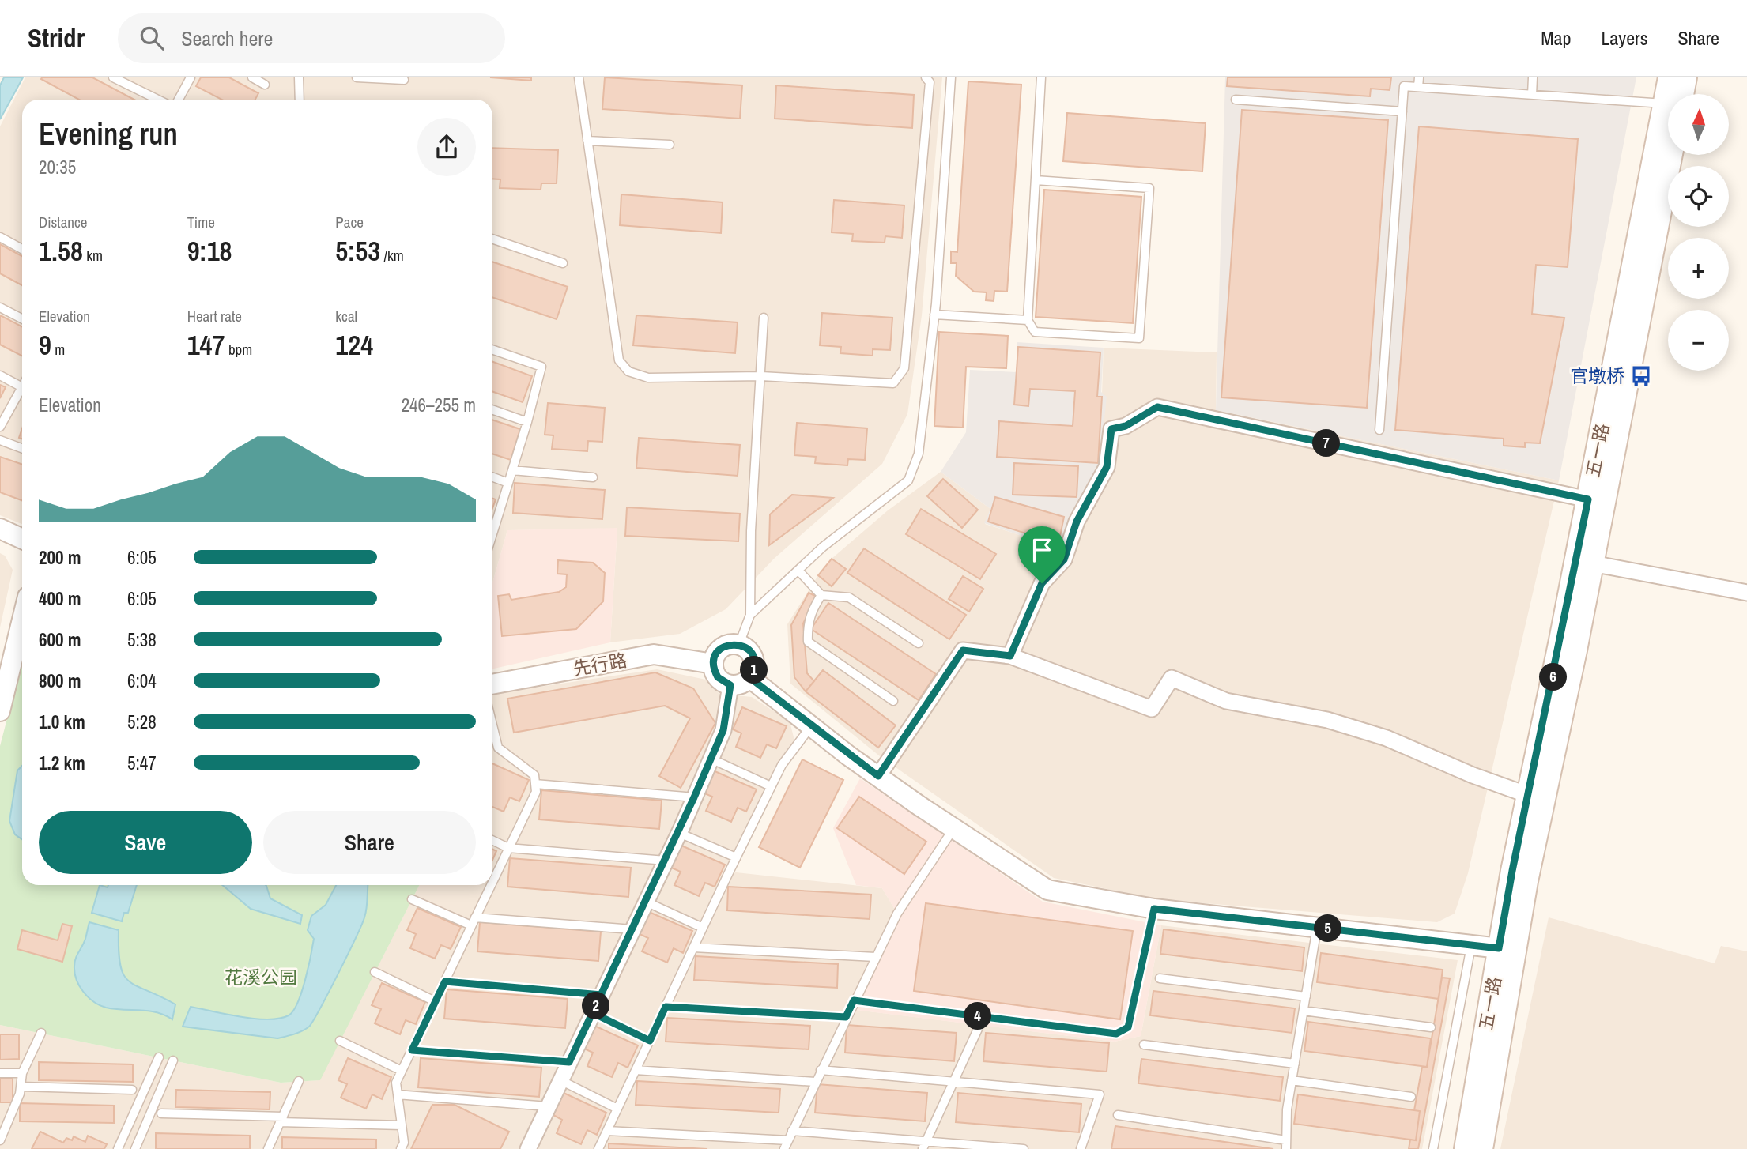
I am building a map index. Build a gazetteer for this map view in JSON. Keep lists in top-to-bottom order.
{
  "streets": {
    "main road": ["五一路"],
    "street": ["先行路"]
  },
  "parks": ["花溪公园"],
  "places": {
    "bus stop": ["官墩桥"]
  },
  "north": "top",
  "page": {
    "header": "Stridr",
    "search": "Search here",
    "nav": ["Map", "Layers", "Share"],
    "map_buttons": ["+", "−"],
    "heading": ["Evening run", "20:35"],
    "stats": [
      ["Distance", "1.58 km"],
      ["Time", "9:18"],
      ["Pace", "5:53 /km"],
      ["Elevation", "9 m"],
      ["Heart rate", "147 bpm"],
      ["kcal", "124"]
    ],
    "chart": ["Elevation", "246–255 m"],
    "pins": [
      "7",
      "1",
      "6",
      "5",
      "2",
      "4"
    ],
    "list": [
      {
        "name": "200 m",
        "note": "6:05"
      },
      {
        "name": "400 m",
        "note": "6:05"
      },
      {
        "name": "600 m",
        "note": "5:38"
      },
      {
        "name": "800 m",
        "note": "6:04"
      },
      {
        "name": "1.0 km",
        "note": "5:28"
      },
      {
        "name": "1.2 km",
        "note": "5:47"
      }
    ],
    "buttons": ["Save", "Share"]
  }
}
